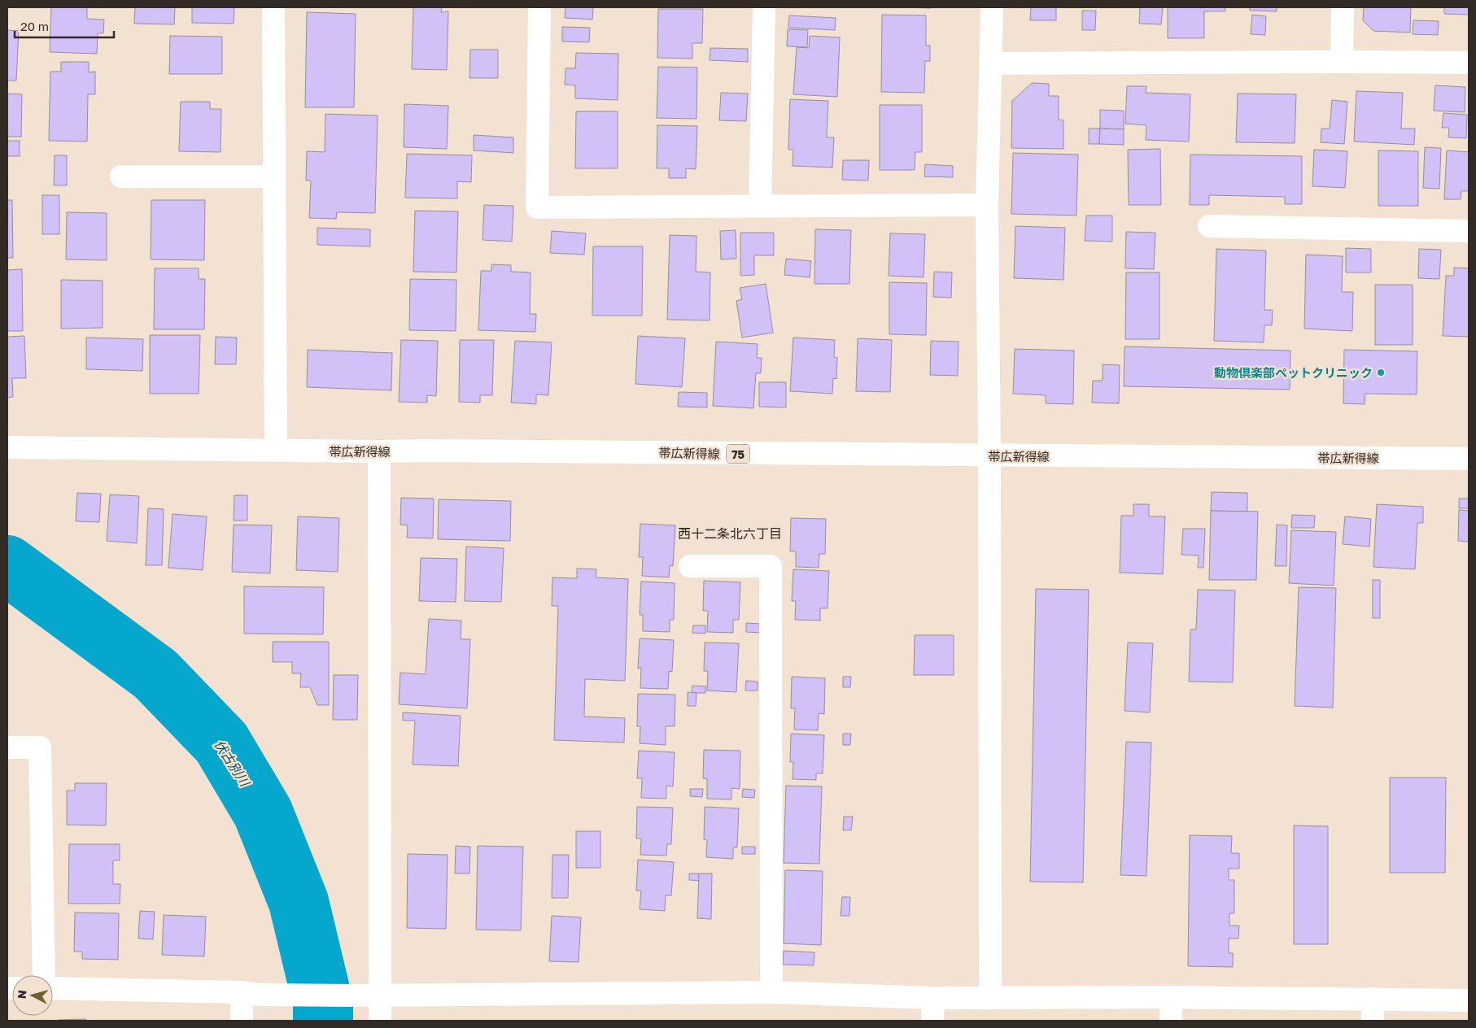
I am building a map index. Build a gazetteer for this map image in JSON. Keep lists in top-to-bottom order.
{
  "streets": {
    "street": ["帯広新得線", "75"]
  },
  "districts": ["西十二条北六丁目"],
  "water": ["伏古別川"],
  "places": ["動物倶楽部ペットクリニック"],
  "scale_bar": "20 m",
  "north": "left"
}
